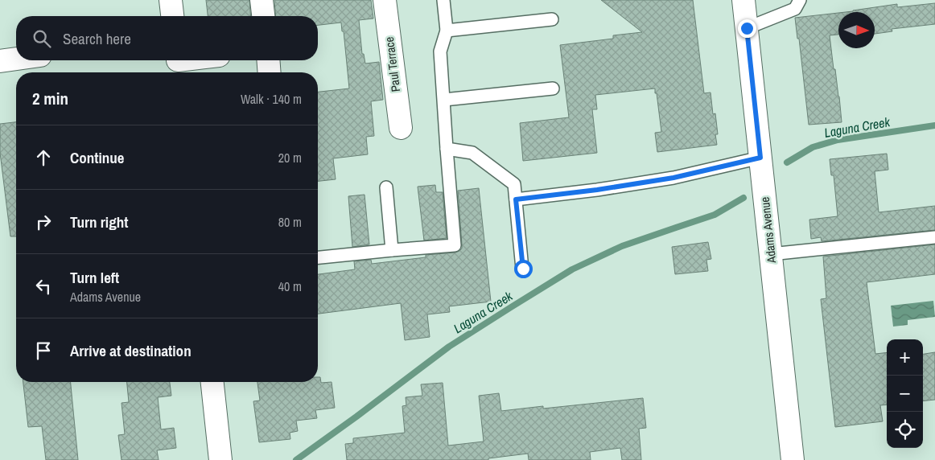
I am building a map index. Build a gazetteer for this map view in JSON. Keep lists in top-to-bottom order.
{
  "streets": {
    "street": ["Paul Terrace", "Adams Avenue"]
  },
  "water": ["Laguna Creek"],
  "north": "right",
  "page": {
    "search": "Search here",
    "heading": ["2 min", "Walk · 140 m"],
    "list": [
      ["Continue", "20 m"],
      ["Turn right", "80 m"],
      ["Turn left", "Adams Avenue", "40 m"],
      "Arrive at destination"
    ],
    "map_buttons": ["+", "−"]
  }
}
